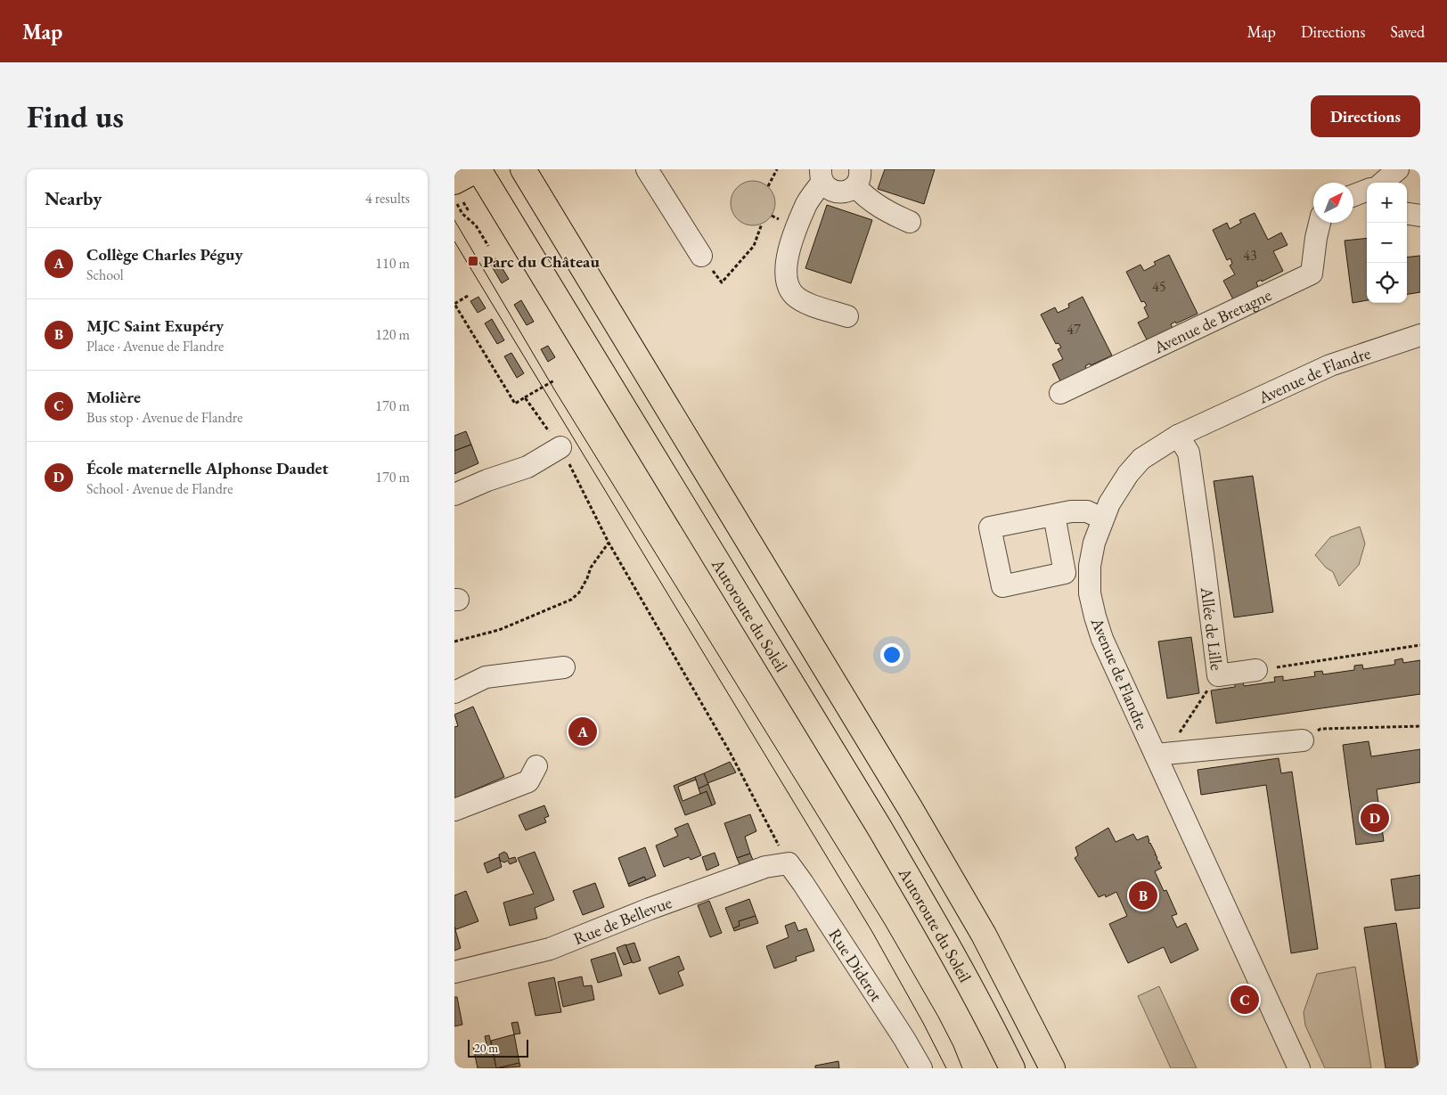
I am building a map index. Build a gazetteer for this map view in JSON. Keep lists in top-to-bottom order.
{
  "streets": {
    "main road": ["Autoroute du Soleil"],
    "street": [
      "Avenue de Bretagne",
      "Avenue de Flandre",
      "Allée de Lille",
      "Rue de Bellevue",
      "Rue Diderot"
    ]
  },
  "crossings": [
    ["Avenue de Flandre", "Allée de Lille"],
    ["Rue de Bellevue", "Rue Diderot"]
  ],
  "places": {
    "transit": ["Parc du Château"]
  },
  "house_numbers": ["43", "45", "47"],
  "scale_bar": "20 m",
  "north": "top right",
  "page": {
    "header": "Map",
    "nav": ["Map", "Directions", "Saved"],
    "buttons": "Directions",
    "title": "Find us",
    "heading": ["Nearby", "4 results"],
    "map_buttons": ["+", "−"],
    "list": [
      {
        "mark": "A",
        "name": "Collège Charles Péguy",
        "note": "School",
        "value": "110 m"
      },
      {
        "mark": "B",
        "name": "MJC Saint Exupéry",
        "note": "Place · Avenue de Flandre",
        "value": "120 m"
      },
      {
        "mark": "C",
        "name": "Molière",
        "note": "Bus stop · Avenue de Flandre",
        "value": "170 m"
      },
      {
        "mark": "D",
        "name": "École maternelle Alphonse Daudet",
        "note": "School · Avenue de Flandre",
        "value": "170 m"
      }
    ],
    "pins": [
      "A",
      "D",
      "B",
      "C"
    ],
    "scale": "20 m"
  }
}
